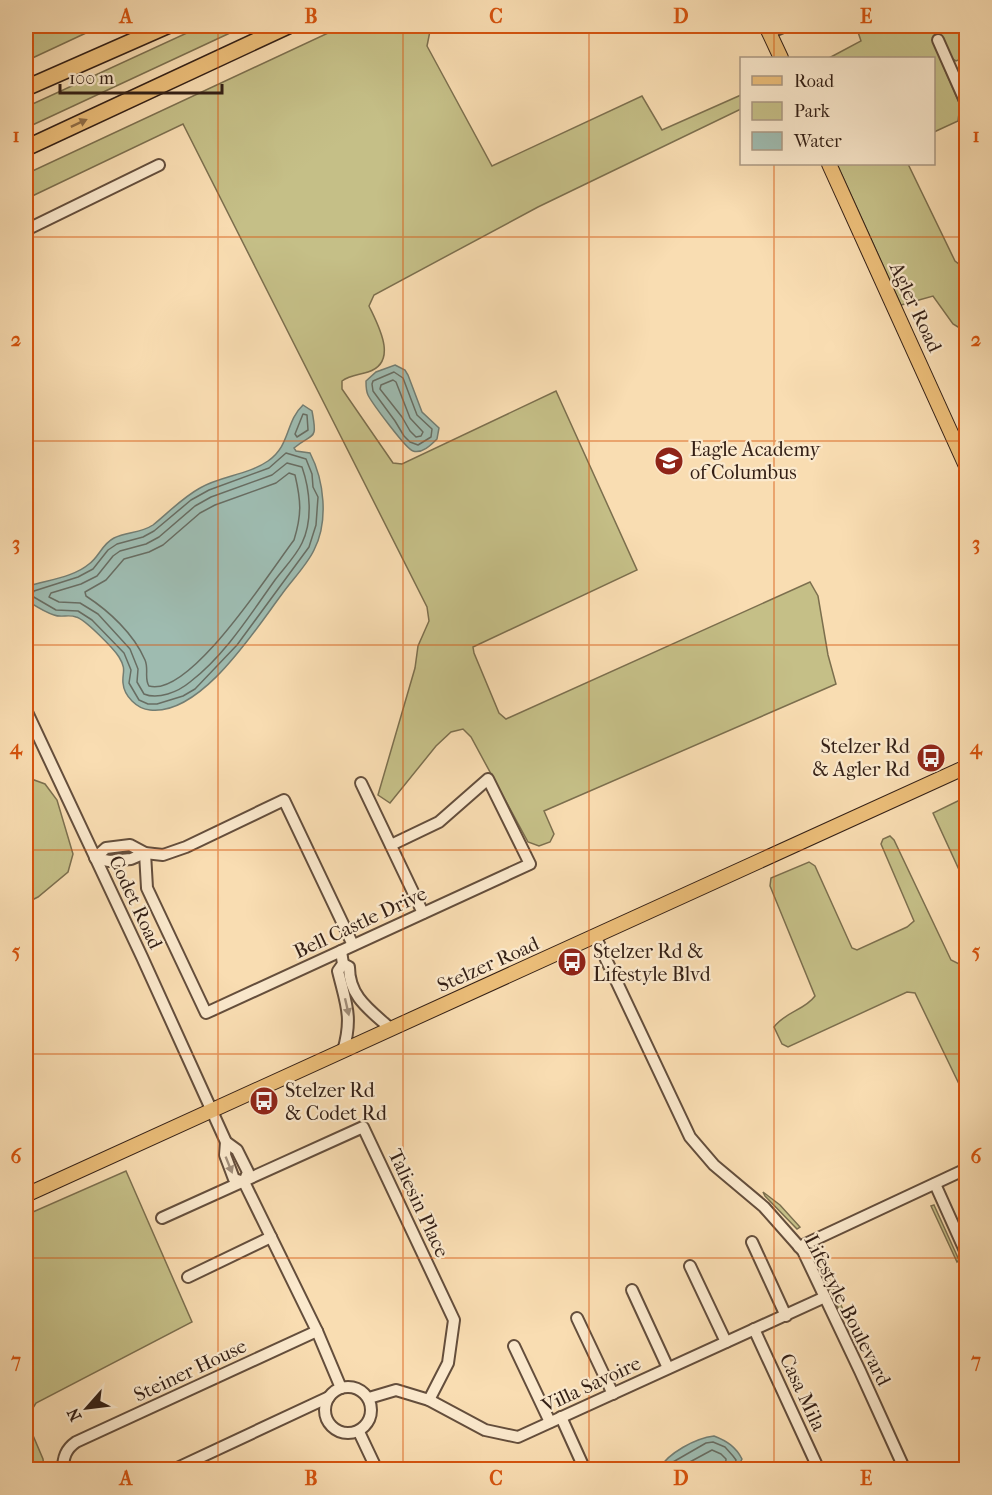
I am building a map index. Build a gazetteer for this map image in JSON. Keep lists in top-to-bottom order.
{
  "streets": {
    "main road": ["Agler Road", "Stelzer Road"],
    "street": [
      "Codet Road",
      "Bell Castle Drive",
      "Taliesin Place",
      "Lifestyle Boulevard",
      "Steiner House",
      "Villa Savoire",
      "Casa Mila"
    ]
  },
  "crossings": [
    ["Codet Road", "Stelzer Road"],
    ["Codet Road", "Taliesin Place"],
    ["Stelzer Road", "Lifestyle Boulevard"],
    ["Taliesin Place", "Villa Savoire"],
    ["Lifestyle Boulevard", "Villa Savoire"],
    ["Villa Savoire", "Casa Mila"]
  ],
  "places": {
    "school or university": ["Eagle Academy of Columbus"],
    "bus stop": ["Stelzer Rd & Agler Rd", "Stelzer Rd & Lifestyle Blvd", "Stelzer Rd & Codet Rd"]
  },
  "legend": ["Road", "Park", "Water"],
  "scale_bar": "100 m",
  "north": "bottom left",
  "grid": {
    "columns": [
      "A",
      "B",
      "C",
      "D",
      "E"
    ],
    "rows": [
      "1",
      "2",
      "3",
      "4",
      "5",
      "6",
      "7"
    ]
  }
}
